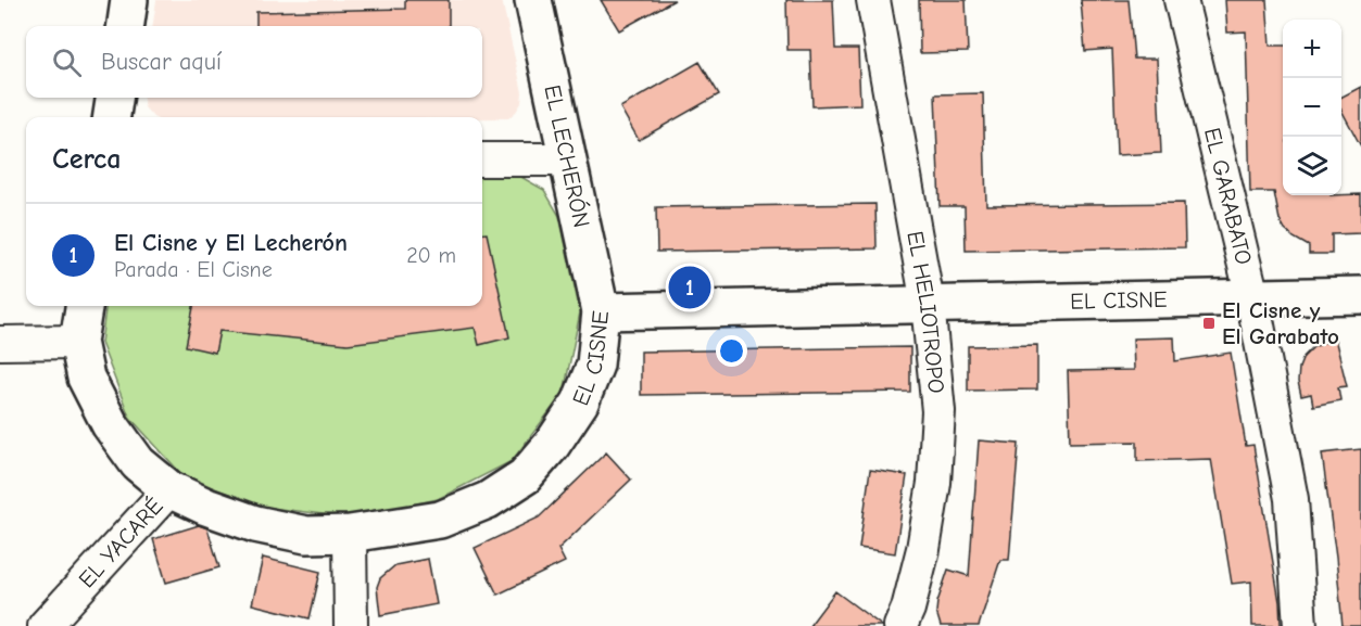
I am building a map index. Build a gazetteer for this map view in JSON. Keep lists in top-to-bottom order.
{
  "streets": {
    "street": [
      "EL LECHERÓN",
      "EL GARABATO",
      "EL CISNE",
      "EL HELIOTROPO",
      "EL YACARÉ"
    ]
  },
  "crossings": [
    ["EL LECHERÓN", "EL CISNE"],
    ["EL GARABATO", "EL CISNE"],
    ["EL CISNE", "EL HELIOTROPO"],
    ["EL CISNE", "EL YACARÉ"]
  ],
  "places": {
    "transit": ["El Cisne y El Garabato"]
  },
  "page": {
    "map_buttons": ["+", "−"],
    "search": "Buscar aquí",
    "heading": "Cerca",
    "list": [
      {
        "mark": "1",
        "name": "El Cisne y El Lecherón",
        "note": "Parada · El Cisne",
        "value": "20 m"
      }
    ],
    "pins": "1"
  }
}
